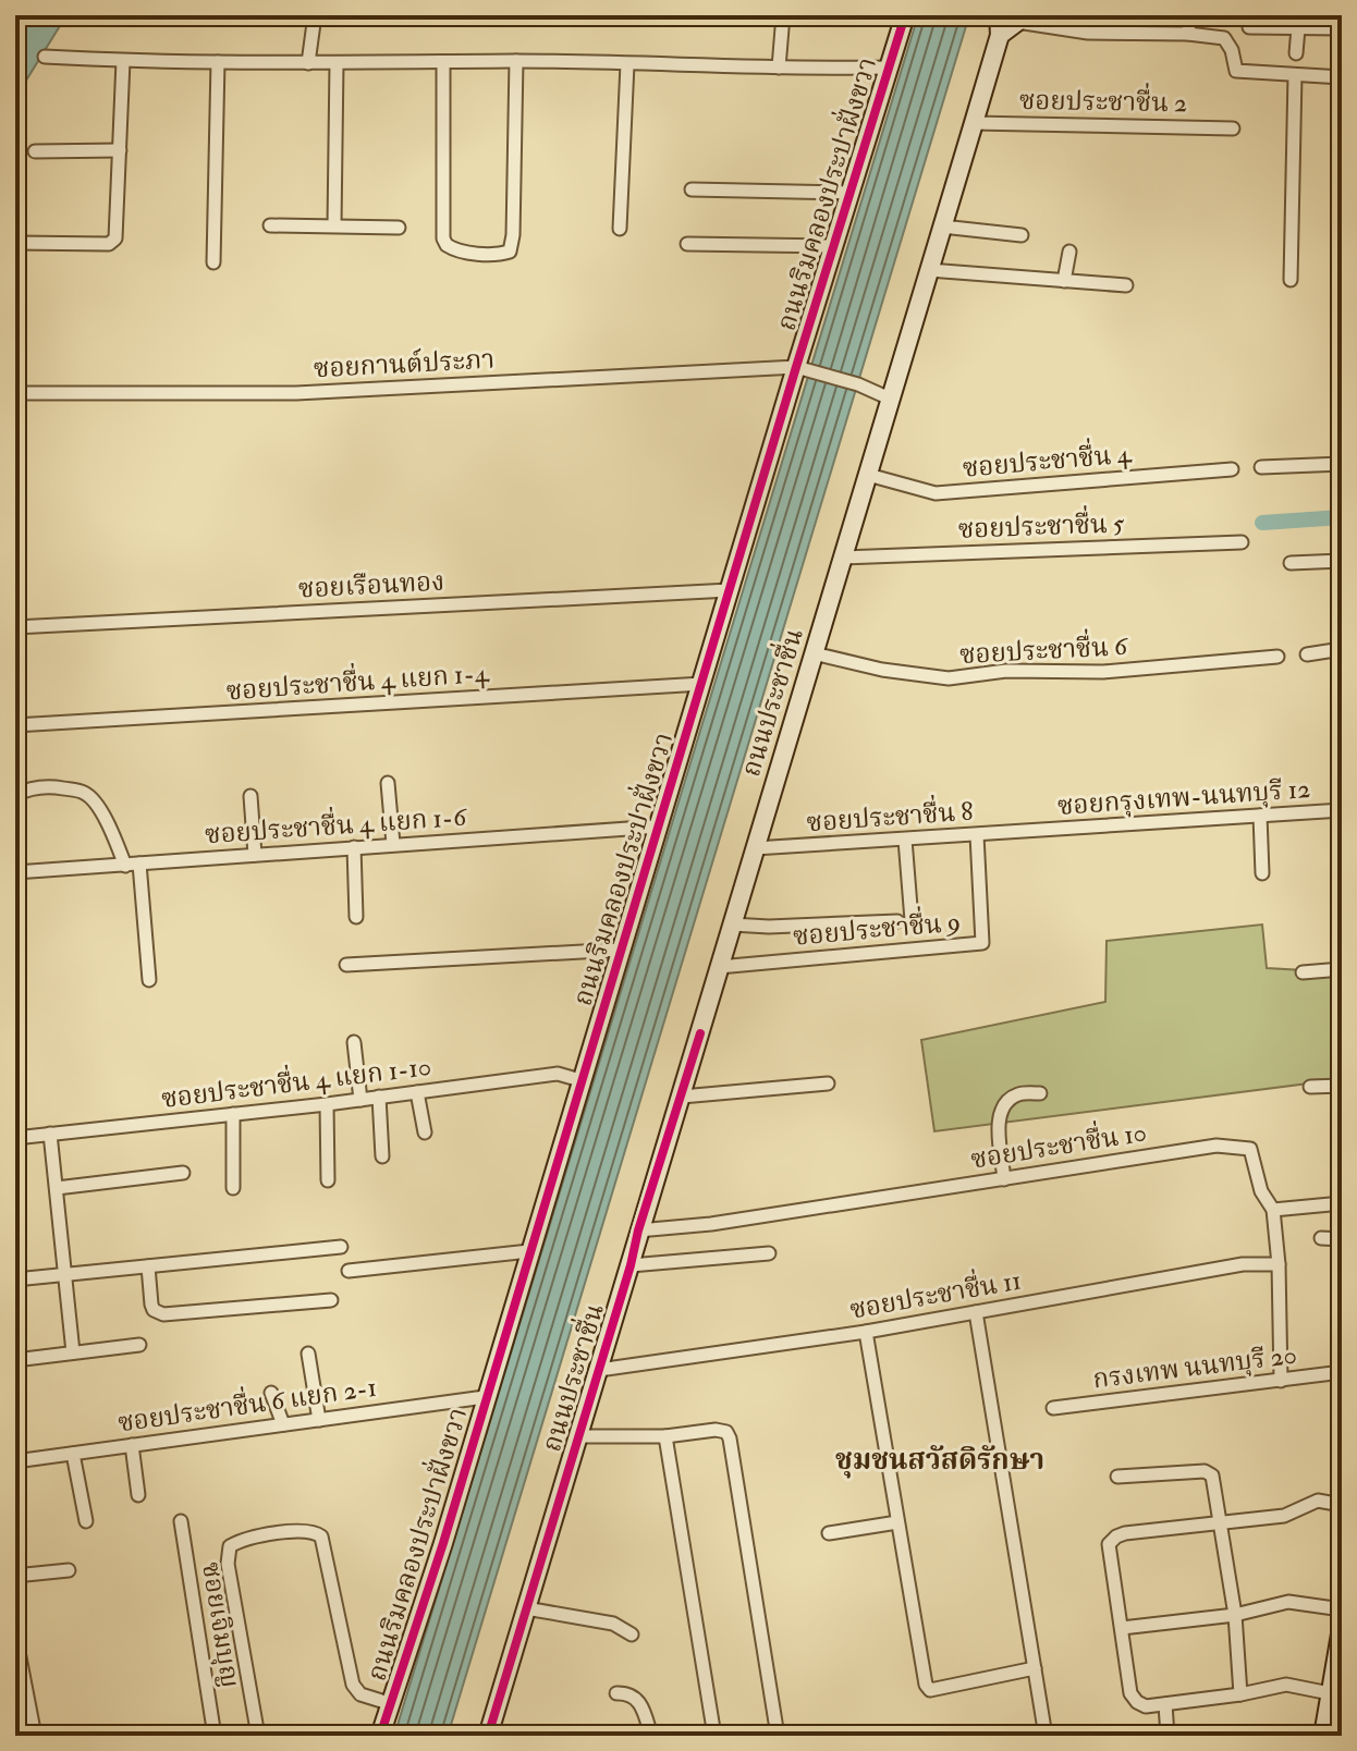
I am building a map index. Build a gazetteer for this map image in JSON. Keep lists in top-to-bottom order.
{
  "streets": {
    "main road": ["ถนนริมคลองประปาฝั่งขวา", "ถนนประชาชื่น"],
    "street": [
      "ซอยประชาชื่น 2",
      "ซอยกานต์ประภา",
      "ซอยประชาชื่น 4",
      "ซอยประชาชื่น 5",
      "ซอยเรือนทอง",
      "ซอยประชาชื่น 6",
      "ซอยประชาชื่น 4 แยก 1-4",
      "ซอยกรุงเทพ-นนทบุรี 12",
      "ซอยประชาชื่น 8",
      "ซอยประชาชื่น 4 แยก 1-6",
      "ซอยประชาชื่น 9",
      "ซอยประชาชื่น 4 แยก 1-10",
      "ซอยประชาชื่น 10",
      "ซอยประชาชื่น 11",
      "กรงเทพ นนทบุรี 20",
      "ซอยประชาชื่น 6 แยก 2-1",
      "ซอยเจิมบุญ"
    ]
  },
  "crossings": [
    ["ซอยประชาชื่น 2", "ถนนประชาชื่น"],
    ["ถนนริมคลองประปาฝั่งขวา", "ซอยกานต์ประภา"],
    ["ถนนริมคลองประปาฝั่งขวา", "ซอยเรือนทอง"],
    ["ถนนริมคลองประปาฝั่งขวา", "ซอยประชาชื่น 4 แยก 1-4"],
    ["ถนนริมคลองประปาฝั่งขวา", "ซอยประชาชื่น 4 แยก 1-6"],
    ["ถนนริมคลองประปาฝั่งขวา", "ซอยประชาชื่น 4 แยก 1-10"],
    ["ถนนริมคลองประปาฝั่งขวา", "ซอยประชาชื่น 6 แยก 2-1"],
    ["ซอยกานต์ประภา", "ถนนประชาชื่น"],
    ["ซอยประชาชื่น 4", "ถนนประชาชื่น"],
    ["ซอยประชาชื่น 5", "ถนนประชาชื่น"],
    ["ซอยประชาชื่น 6", "ถนนประชาชื่น"],
    ["ถนนประชาชื่น", "ซอยประชาชื่น 8"],
    ["ถนนประชาชื่น", "ซอยประชาชื่น 9"],
    ["ถนนประชาชื่น", "ซอยประชาชื่น 10"],
    ["ถนนประชาชื่น", "ซอยประชาชื่น 11"],
    ["ซอยกรุงเทพ-นนทบุรี 12", "ซอยประชาชื่น 8"],
    ["ซอยประชาชื่น 8", "ซอยประชาชื่น 9"],
    ["ซอยประชาชื่น 10", "ซอยประชาชื่น 11"],
    ["ซอยประชาชื่น 10", "กรงเทพ นนทบุรี 20"]
  ],
  "districts": ["ชุมชนสวัสดิรักษา"]
}
